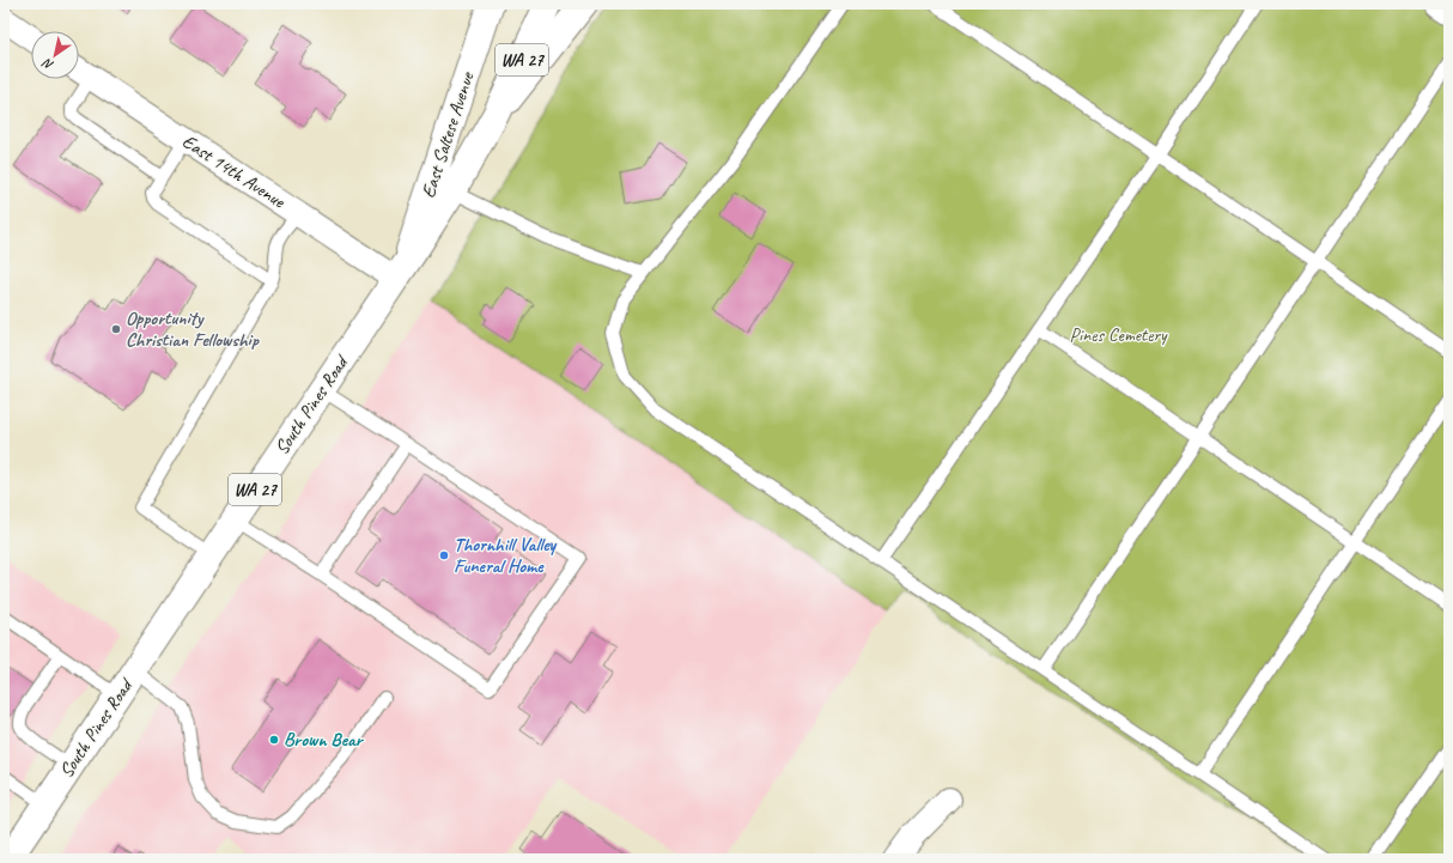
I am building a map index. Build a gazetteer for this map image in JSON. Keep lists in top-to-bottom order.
{
  "streets": {
    "main road": ["WA 27", "East Saltese Avenue", "South Pines Road"],
    "street": ["East 14th Avenue"]
  },
  "crossings": [
    ["WA 27", "South Pines Road"],
    ["East Saltese Avenue", "East 14th Avenue"],
    ["East Saltese Avenue", "South Pines Road"],
    ["East 14th Avenue", "South Pines Road"]
  ],
  "parks": ["Pines Cemetery"],
  "places": ["Opportunity Christian Fellowship", "Thornhill Valley Funeral Home", "Brown Bear"],
  "north": "bottom left"
}
